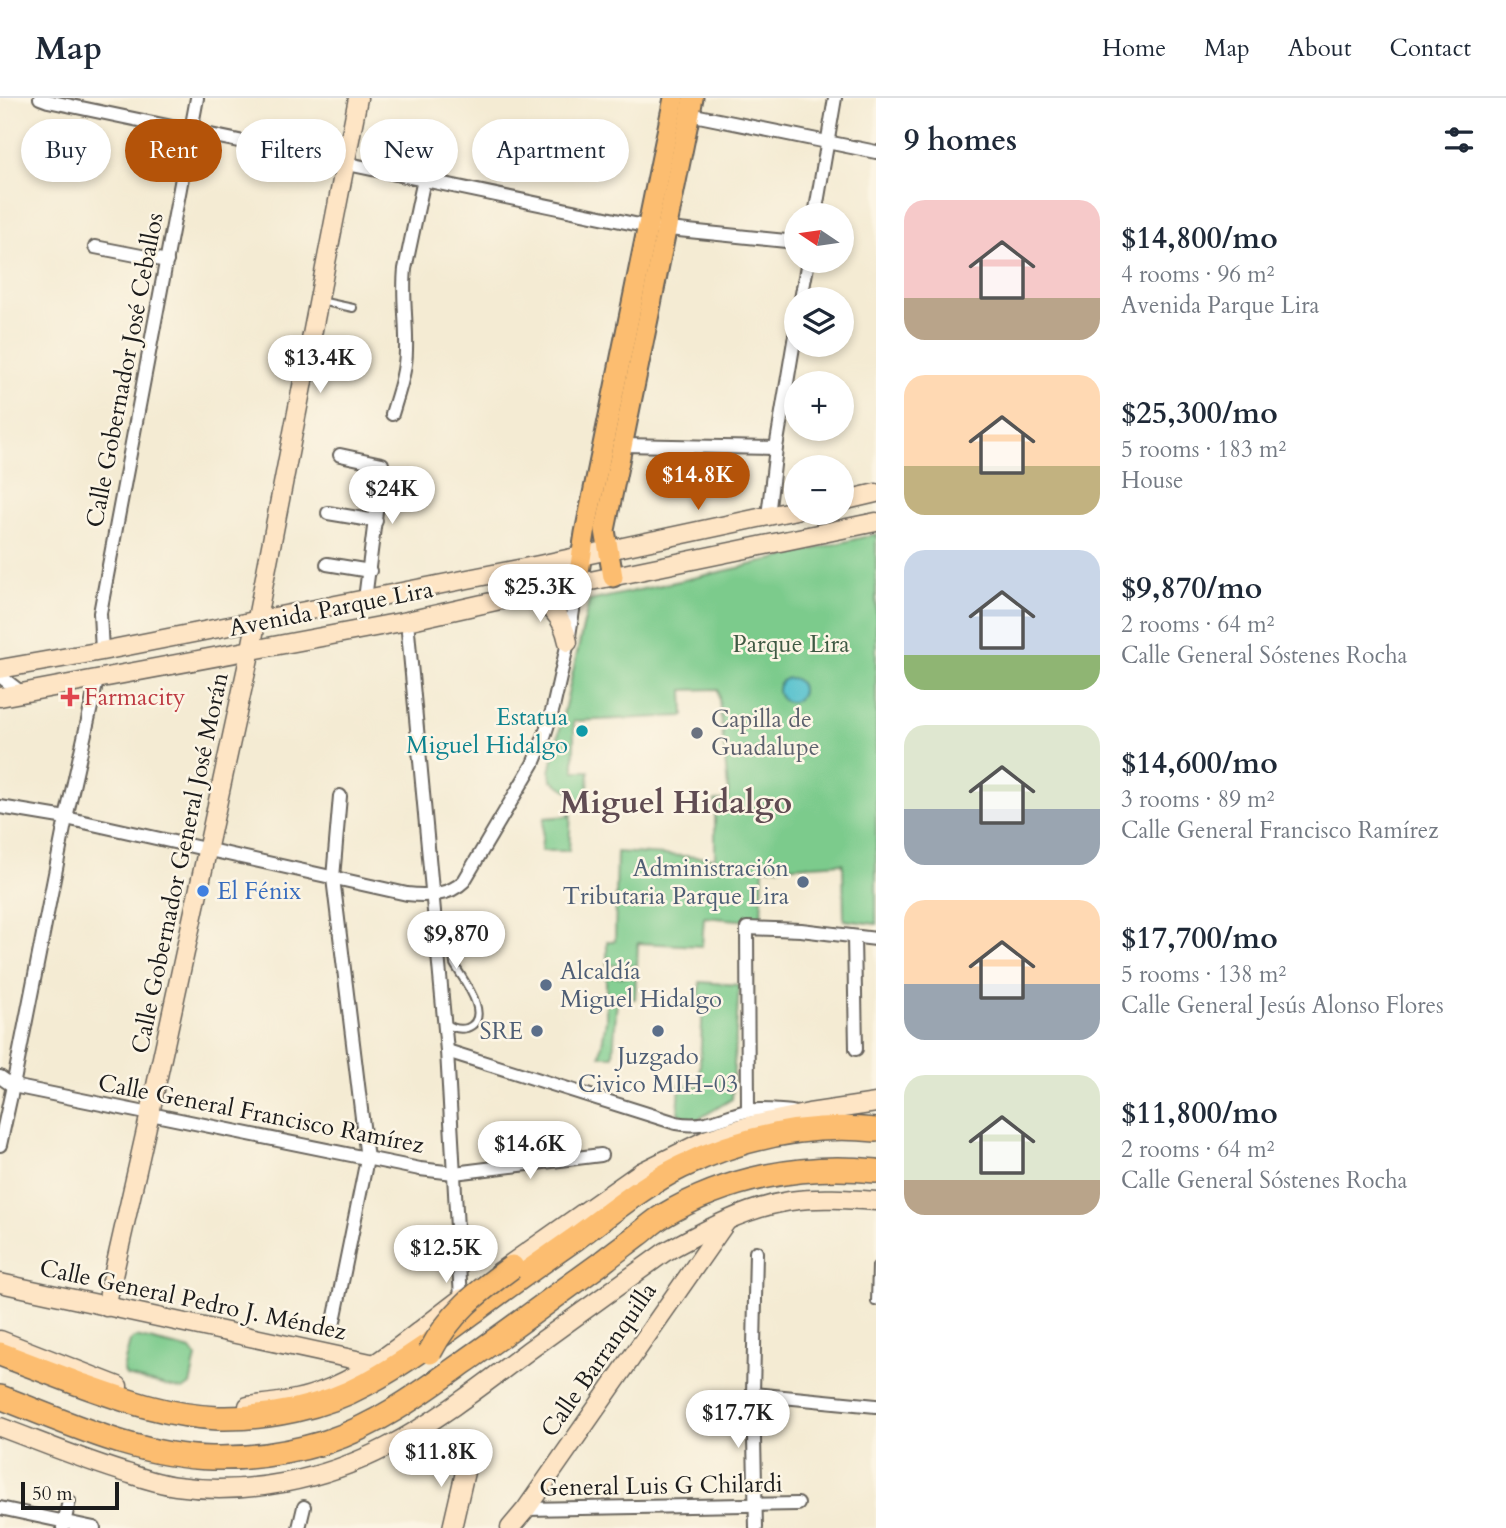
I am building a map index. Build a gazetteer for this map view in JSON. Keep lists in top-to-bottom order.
{
  "streets": {
    "main road": [
      "Avenida Parque Lira",
      "Calle Gobernador General José Morán",
      "Calle General Pedro J. Méndez",
      "Calle Barranquilla"
    ],
    "street": ["Calle Gobernador José Ceballos", "Calle General Francisco Ramírez", "General Luis G Chilardi"]
  },
  "crossings": [
    ["Calle Gobernador José Ceballos", "Avenida Parque Lira"],
    ["Avenida Parque Lira", "Calle Gobernador General José Morán"],
    ["Calle Gobernador General José Morán", "Calle General Francisco Ramírez"],
    ["Calle Gobernador General José Morán", "Calle General Pedro J. Méndez"],
    ["Calle Barranquilla", "General Luis G Chilardi"]
  ],
  "districts": ["Miguel Hidalgo"],
  "parks": ["Parque Lira"],
  "places": {
    "health": ["Farmacity"],
    "other": [
      "Estatua Miguel Hidalgo",
      "Capilla de Guadalupe",
      "Administración Tributaria Parque Lira",
      "El Fénix",
      "Alcaldía Miguel Hidalgo",
      "SRE",
      "Juzgado Civico MIH-03"
    ]
  },
  "scale_bar": "50 m",
  "north": "left",
  "page": {
    "header": "Map",
    "nav": [
      "Home",
      "Map",
      "About",
      "Contact"
    ],
    "heading": "9 homes",
    "chip": [
      "Buy",
      "Rent",
      "Filters",
      "New",
      "Apartment"
    ],
    "list": [
      {
        "name": "$14,800/mo",
        "note": "4 rooms · 96 m² · Avenida Parque Lira"
      },
      {
        "name": "$25,300/mo",
        "note": "5 rooms · 183 m² · House"
      },
      {
        "name": "$9,870/mo",
        "note": "2 rooms · 64 m² · Calle General Sóstenes Rocha"
      },
      {
        "name": "$14,600/mo",
        "note": "3 rooms · 89 m² · Calle General Francisco Ramírez"
      },
      {
        "name": "$17,700/mo",
        "note": "5 rooms · 138 m² · Calle General Jesús Alonso Flores"
      },
      {
        "name": "$11,800/mo",
        "note": "2 rooms · 64 m² · Calle General Sóstenes Rocha"
      }
    ],
    "map_buttons": ["+", "−"],
    "price": [
      "$13.4K",
      "$14.8K",
      "$24K",
      "$25.3K",
      "$9,870",
      "$14.6K",
      "$12.5K",
      "$17.7K",
      "$11.8K"
    ],
    "scale": "50 m"
  }
}
